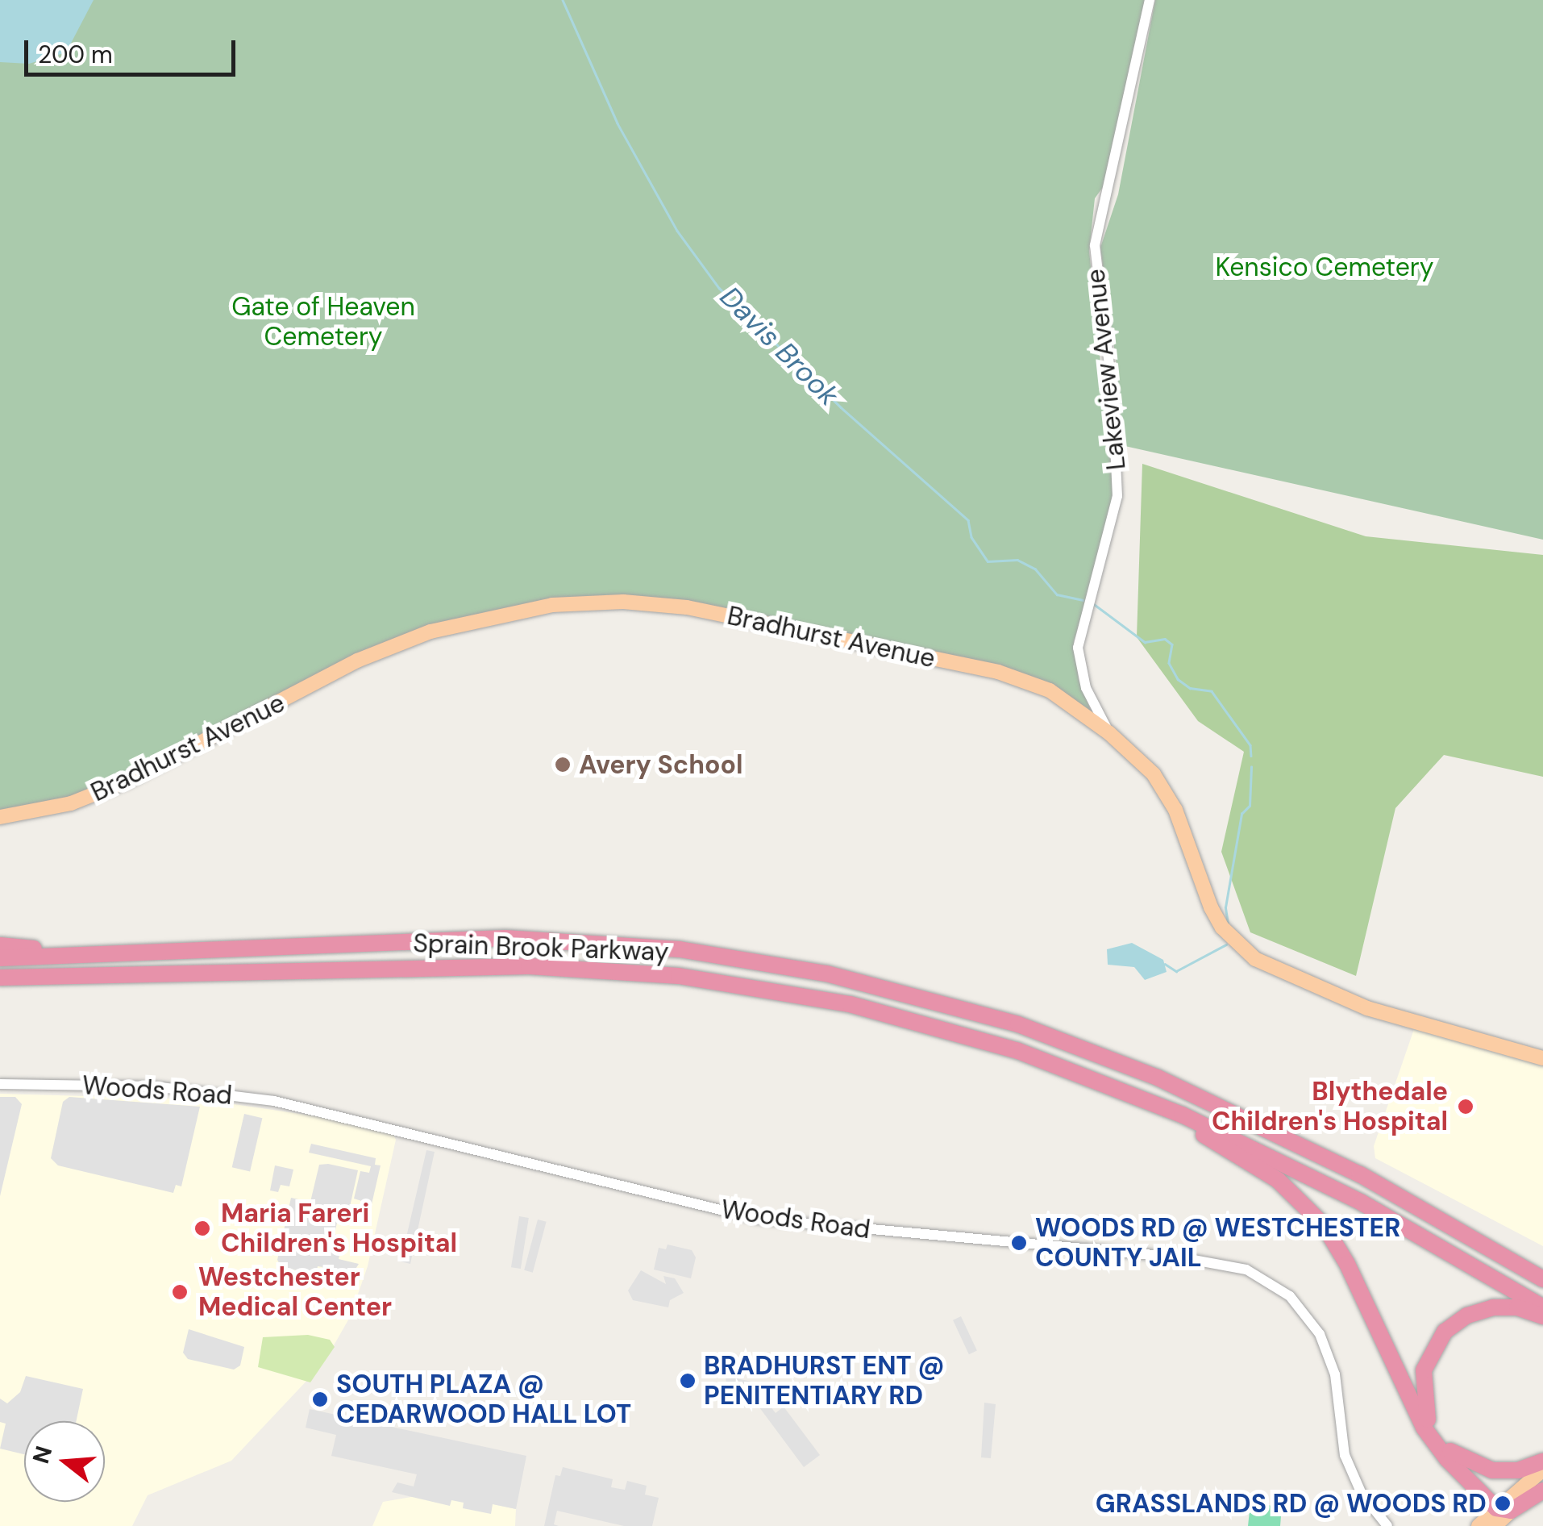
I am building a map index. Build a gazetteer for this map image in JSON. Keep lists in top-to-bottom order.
{
  "streets": {
    "highway": ["Sprain Brook Parkway"],
    "main road": ["Bradhurst Avenue"],
    "street": ["Lakeview Avenue", "Woods Road"]
  },
  "crossings": [
    ["Lakeview Avenue", "Bradhurst Avenue"]
  ],
  "water": ["Davis Brook"],
  "parks": ["Kensico Cemetery", "Gate of Heaven Cemetery"],
  "places": [
    "Avery School",
    "Blythedale Children's Hospital",
    "Maria Fareri Children's Hospital",
    "WOODS RD @ WESTCHESTER COUNTY JAIL",
    "Westchester Medical Center",
    "BRADHURST ENT @ PENITENTIARY RD",
    "SOUTH PLAZA @ CEDARWOOD HALL LOT",
    "GRASSLANDS RD @ WOODS RD"
  ],
  "scale_bar": "200 m",
  "north": "left"
}
